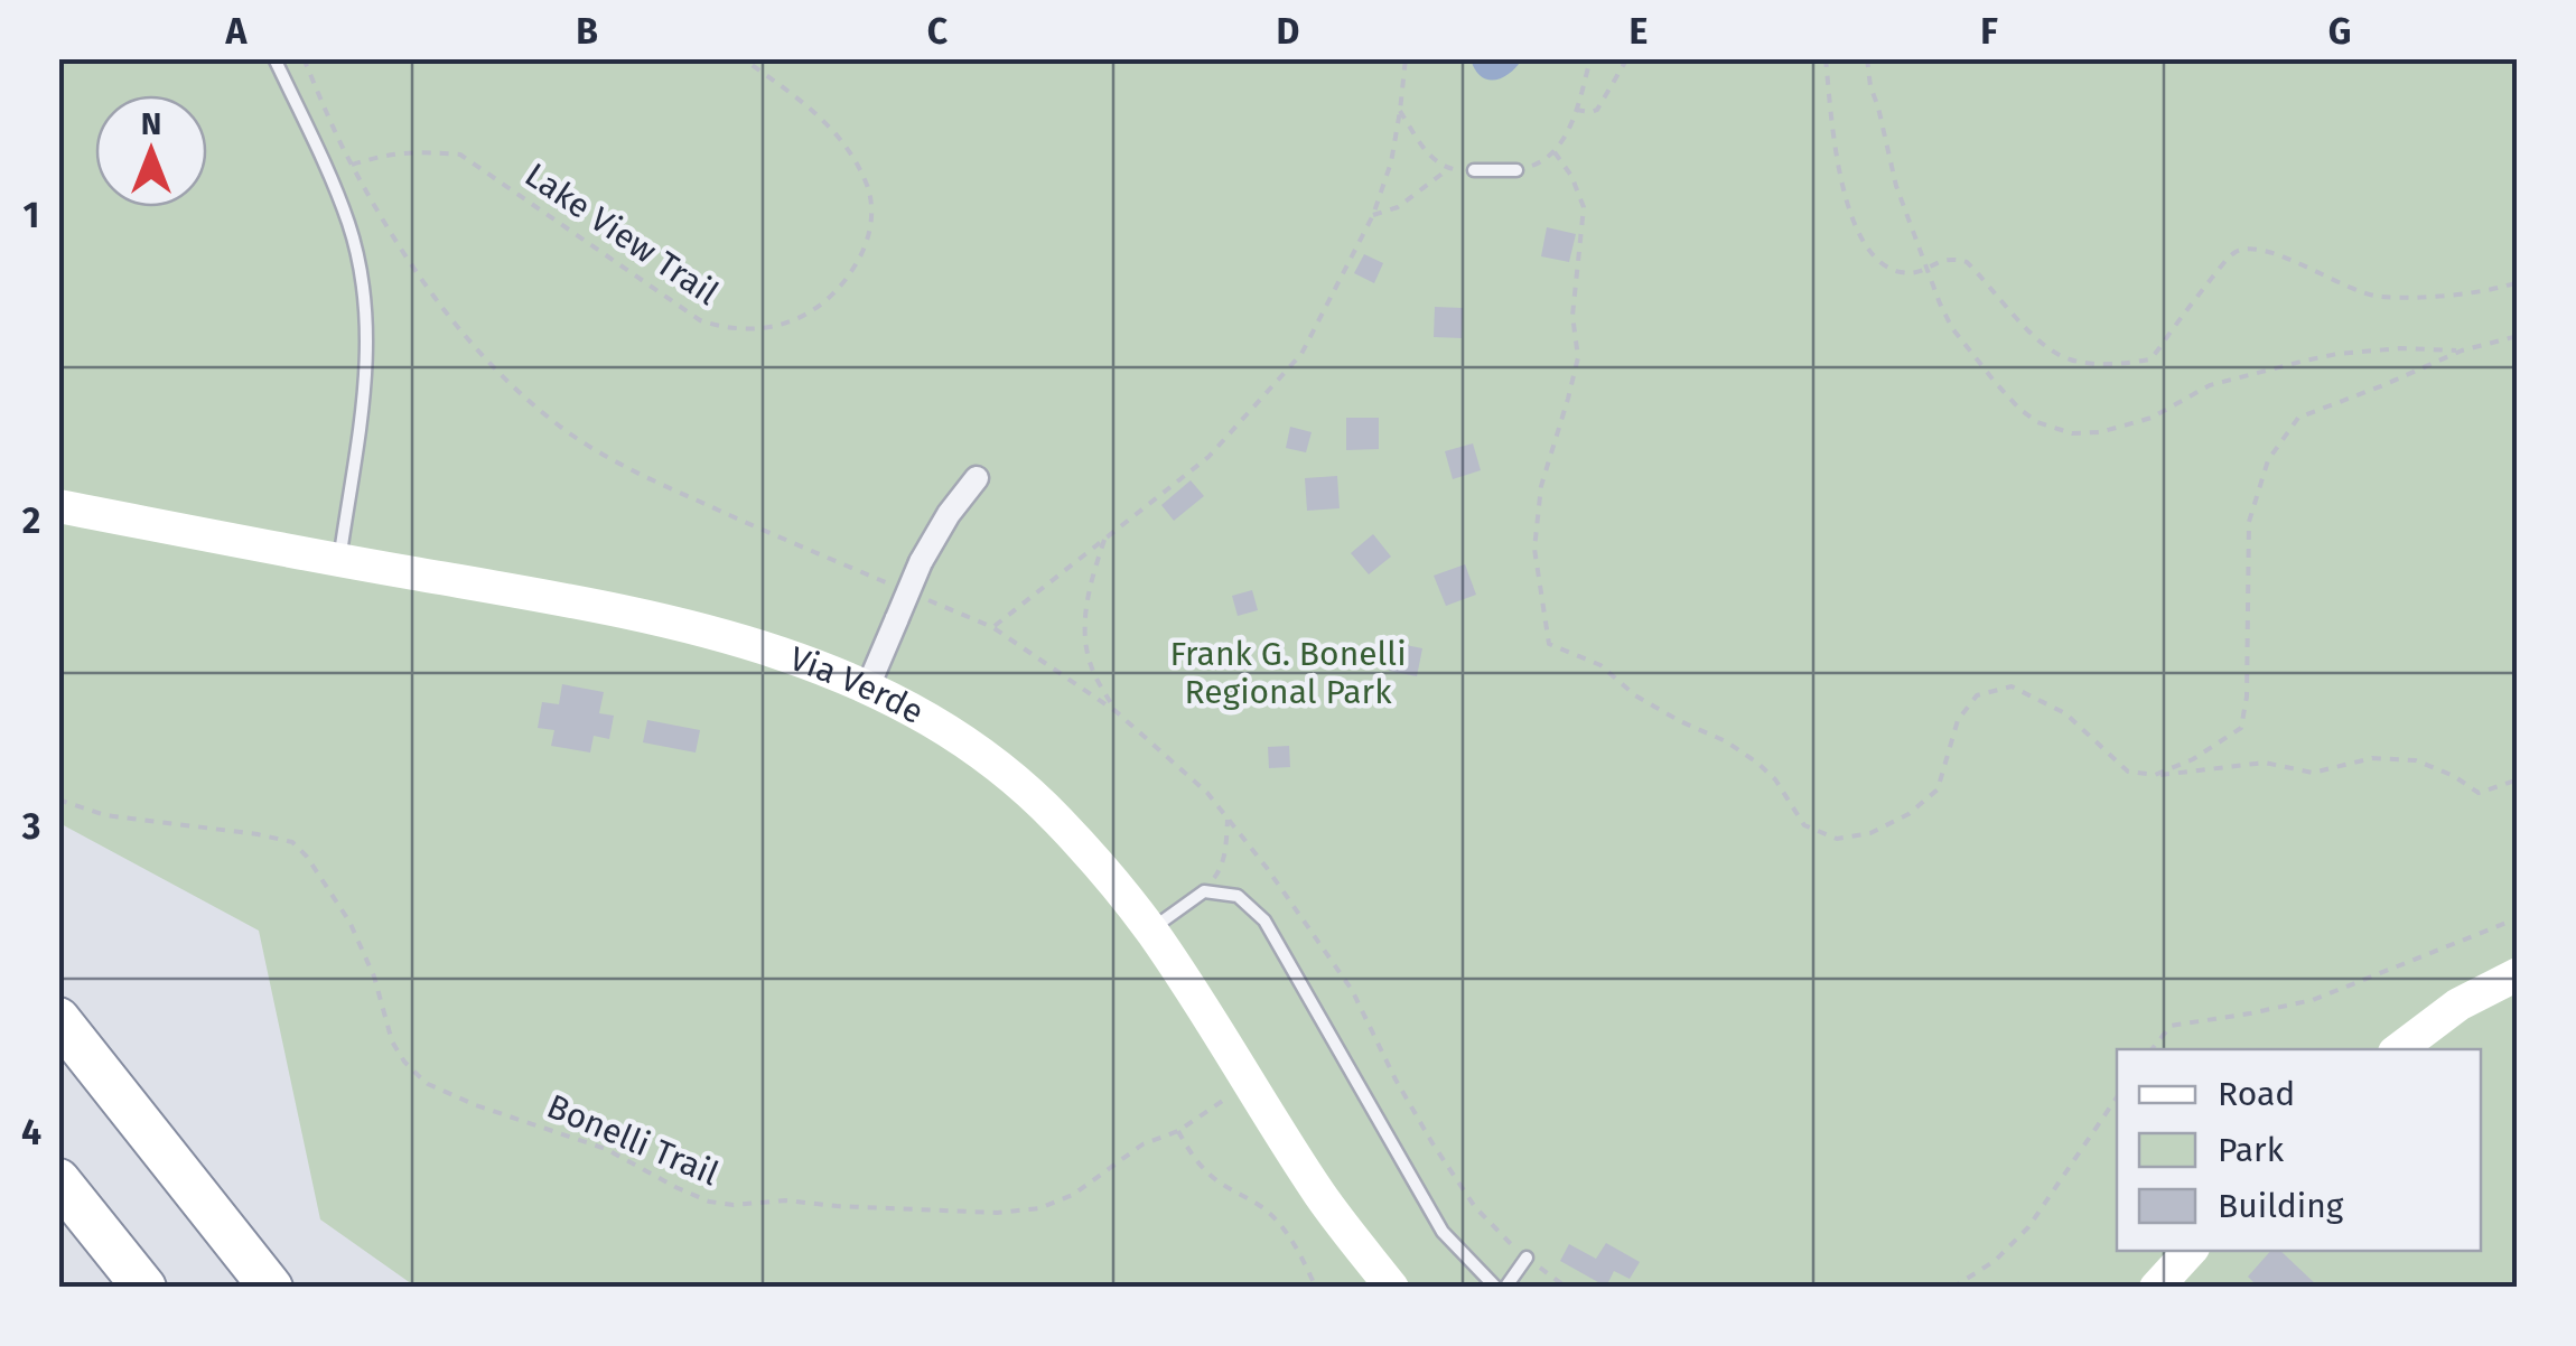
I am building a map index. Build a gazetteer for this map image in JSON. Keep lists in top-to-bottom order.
{
  "streets": {
    "main road": ["Via Verde"],
    "path": ["Lake View Trail", "Bonelli Trail"]
  },
  "crossings": [
    ["Via Verde", "Bonelli Trail"]
  ],
  "parks": ["Frank G. Bonelli Regional Park"],
  "legend": ["Road", "Park", "Building"],
  "north": "top",
  "grid": {
    "columns": [
      "A",
      "B",
      "C",
      "D",
      "E",
      "F",
      "G"
    ],
    "rows": [
      "1",
      "2",
      "3",
      "4"
    ]
  }
}
